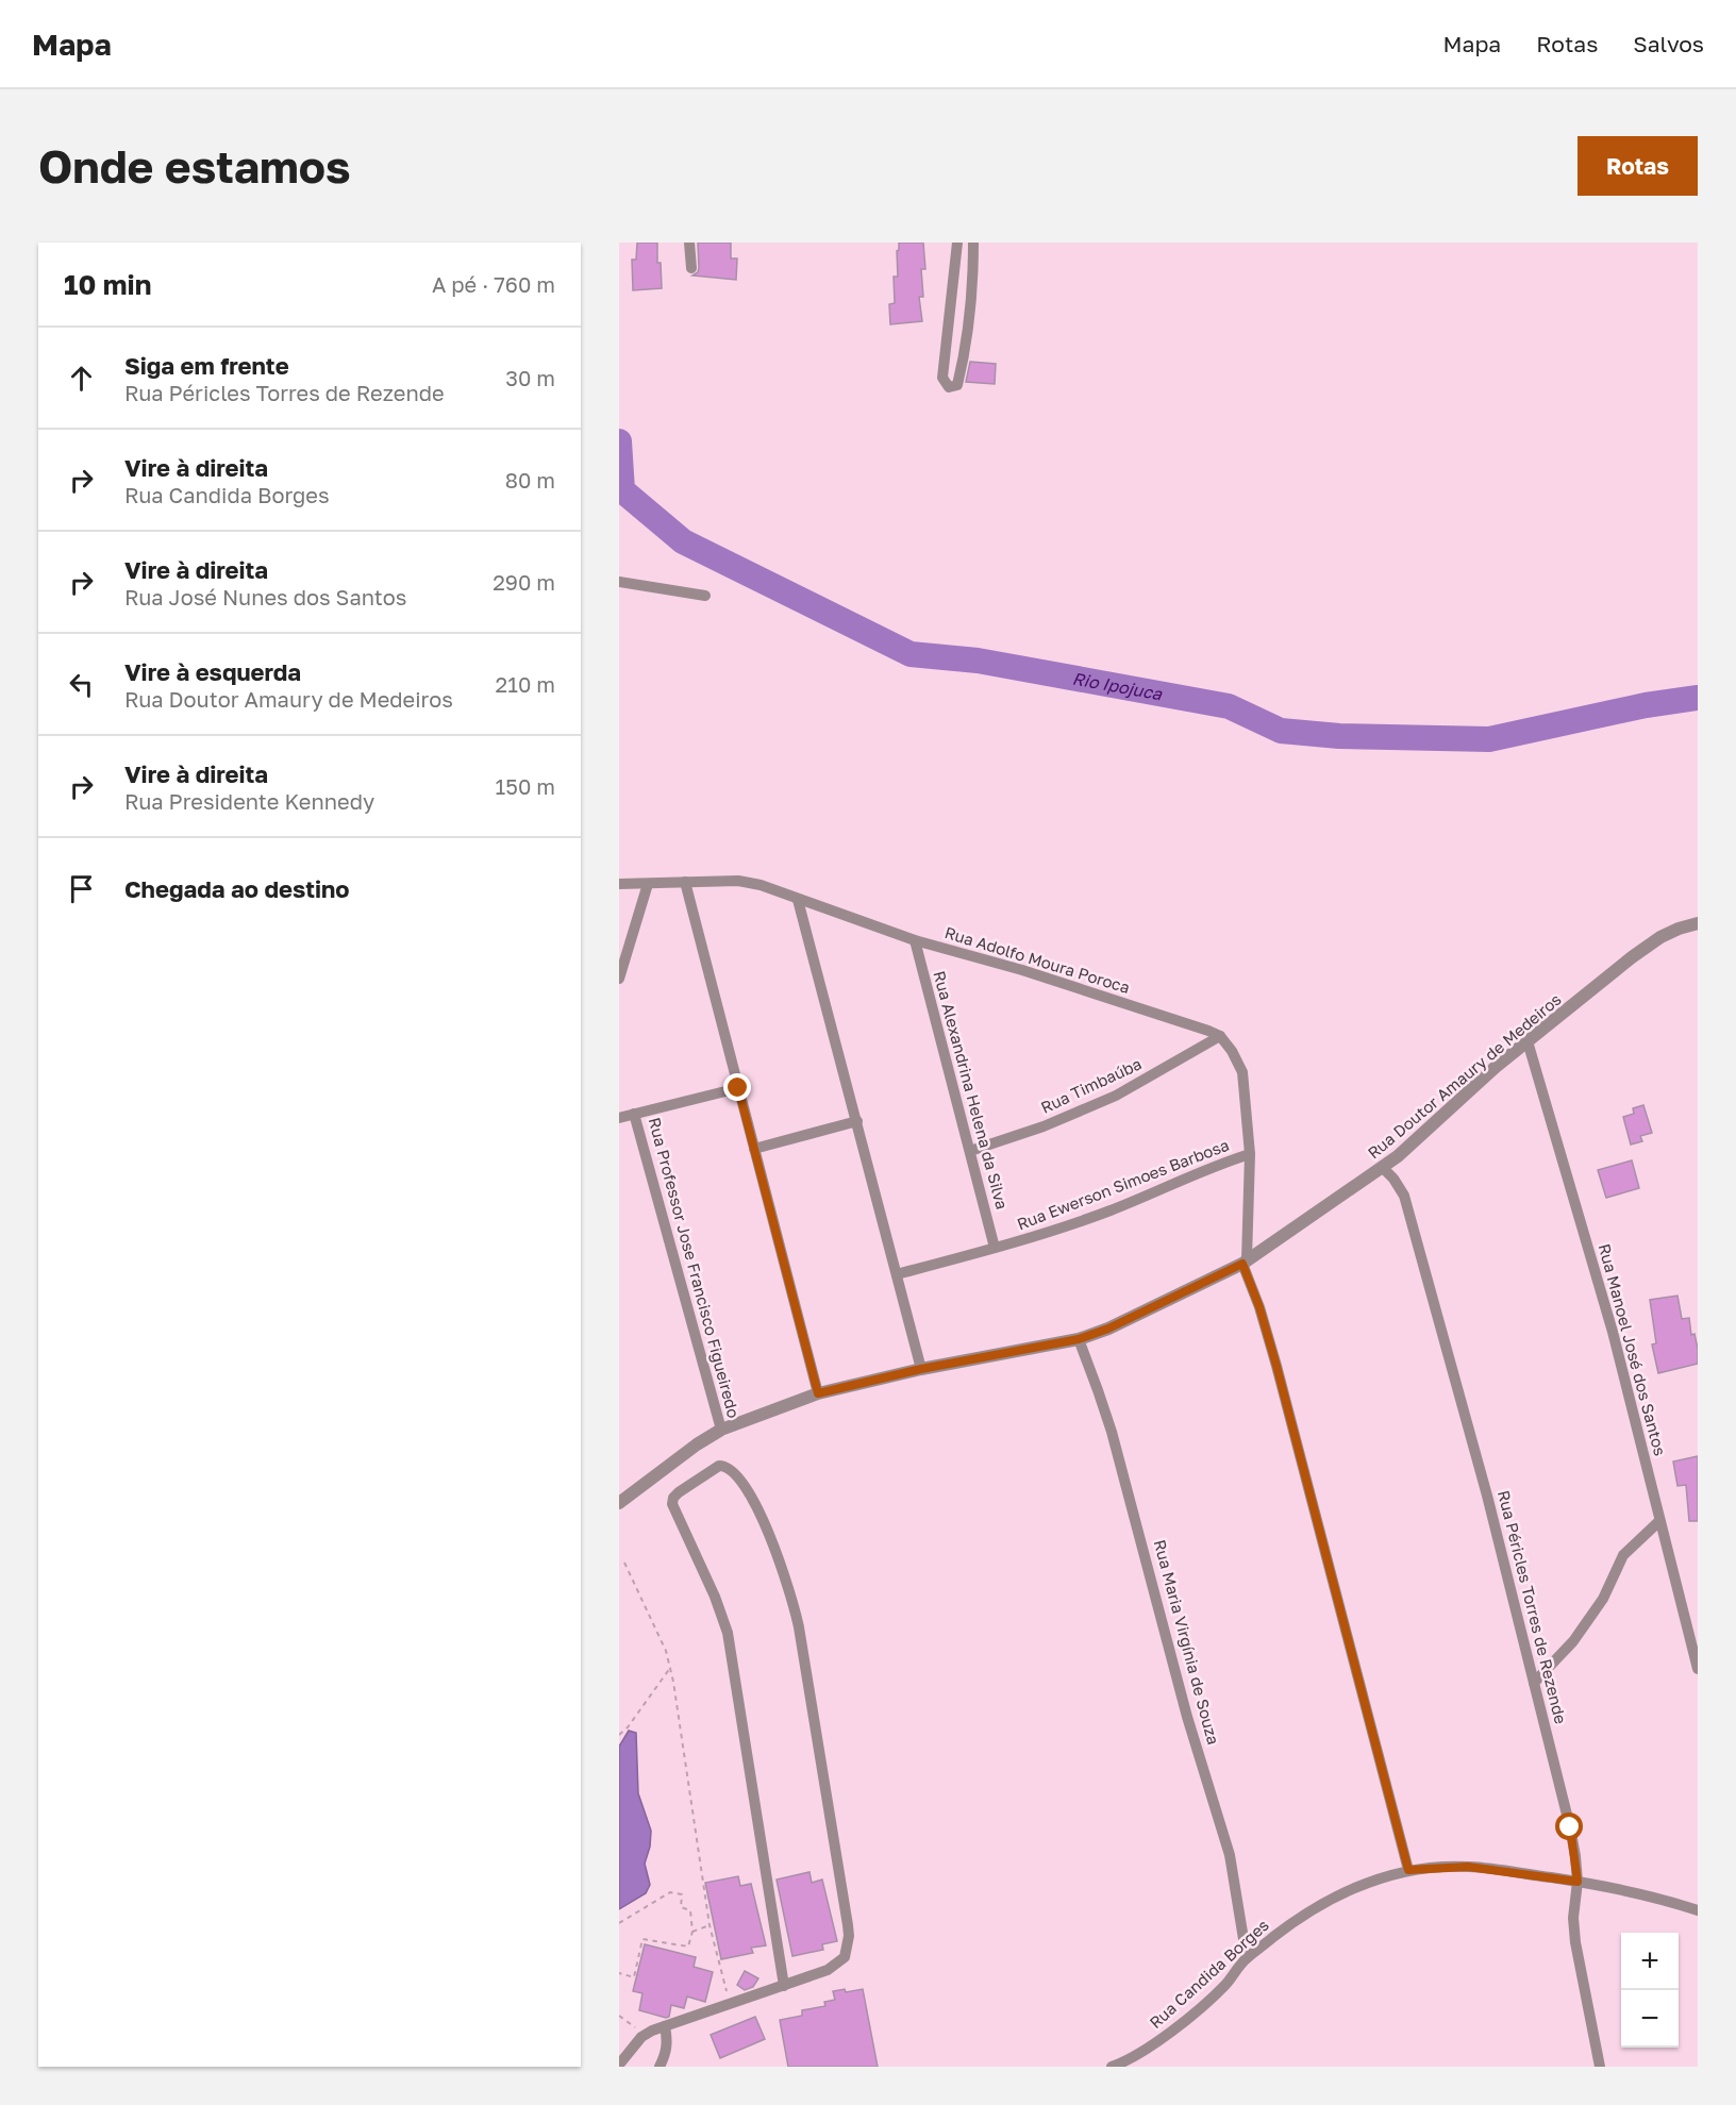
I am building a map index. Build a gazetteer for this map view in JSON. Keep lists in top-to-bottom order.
{
  "streets": {
    "street": [
      "Rua Adolfo Moura Poroca",
      "Rua Doutor Amaury de Medeiros",
      "Rua Timbaúba",
      "Rua Alexandrina Helena da Silva",
      "Rua Ewerson Simoes Barbosa",
      "Rua Professor Jose Francisco Figueiredo",
      "Rua Manoel José dos Santos",
      "Rua Péricles Torres de Rezende",
      "Rua Maria Virgínia de Souza",
      "Rua Candida Borges"
    ]
  },
  "crossings": [
    ["Rua Adolfo Moura Poroca", "Rua Timbaúba"],
    ["Rua Adolfo Moura Poroca", "Rua Alexandrina Helena da Silva"],
    ["Rua Doutor Amaury de Medeiros", "Rua Professor Jose Francisco Figueiredo"],
    ["Rua Doutor Amaury de Medeiros", "Rua Manoel José dos Santos"],
    ["Rua Doutor Amaury de Medeiros", "Rua Péricles Torres de Rezende"],
    ["Rua Doutor Amaury de Medeiros", "Rua Maria Virgínia de Souza"],
    ["Rua Timbaúba", "Rua Alexandrina Helena da Silva"],
    ["Rua Alexandrina Helena da Silva", "Rua Ewerson Simoes Barbosa"],
    ["Rua Péricles Torres de Rezende", "Rua Candida Borges"],
    ["Rua Maria Virgínia de Souza", "Rua Candida Borges"]
  ],
  "water": ["Rio Ipojuca"],
  "page": {
    "header": "Mapa",
    "nav": ["Mapa", "Rotas", "Salvos"],
    "buttons": "Rotas",
    "title": "Onde estamos",
    "heading": ["10 min", "A pé · 760 m"],
    "list": [
      ["Siga em frente", "Rua Péricles Torres de Rezende", "30 m"],
      ["Vire à direita", "Rua Candida Borges", "80 m"],
      ["Vire à direita", "Rua José Nunes dos Santos", "290 m"],
      ["Vire à esquerda", "Rua Doutor Amaury de Medeiros", "210 m"],
      ["Vire à direita", "Rua Presidente Kennedy", "150 m"],
      "Chegada ao destino"
    ],
    "map_buttons": ["+", "−"]
  }
}
